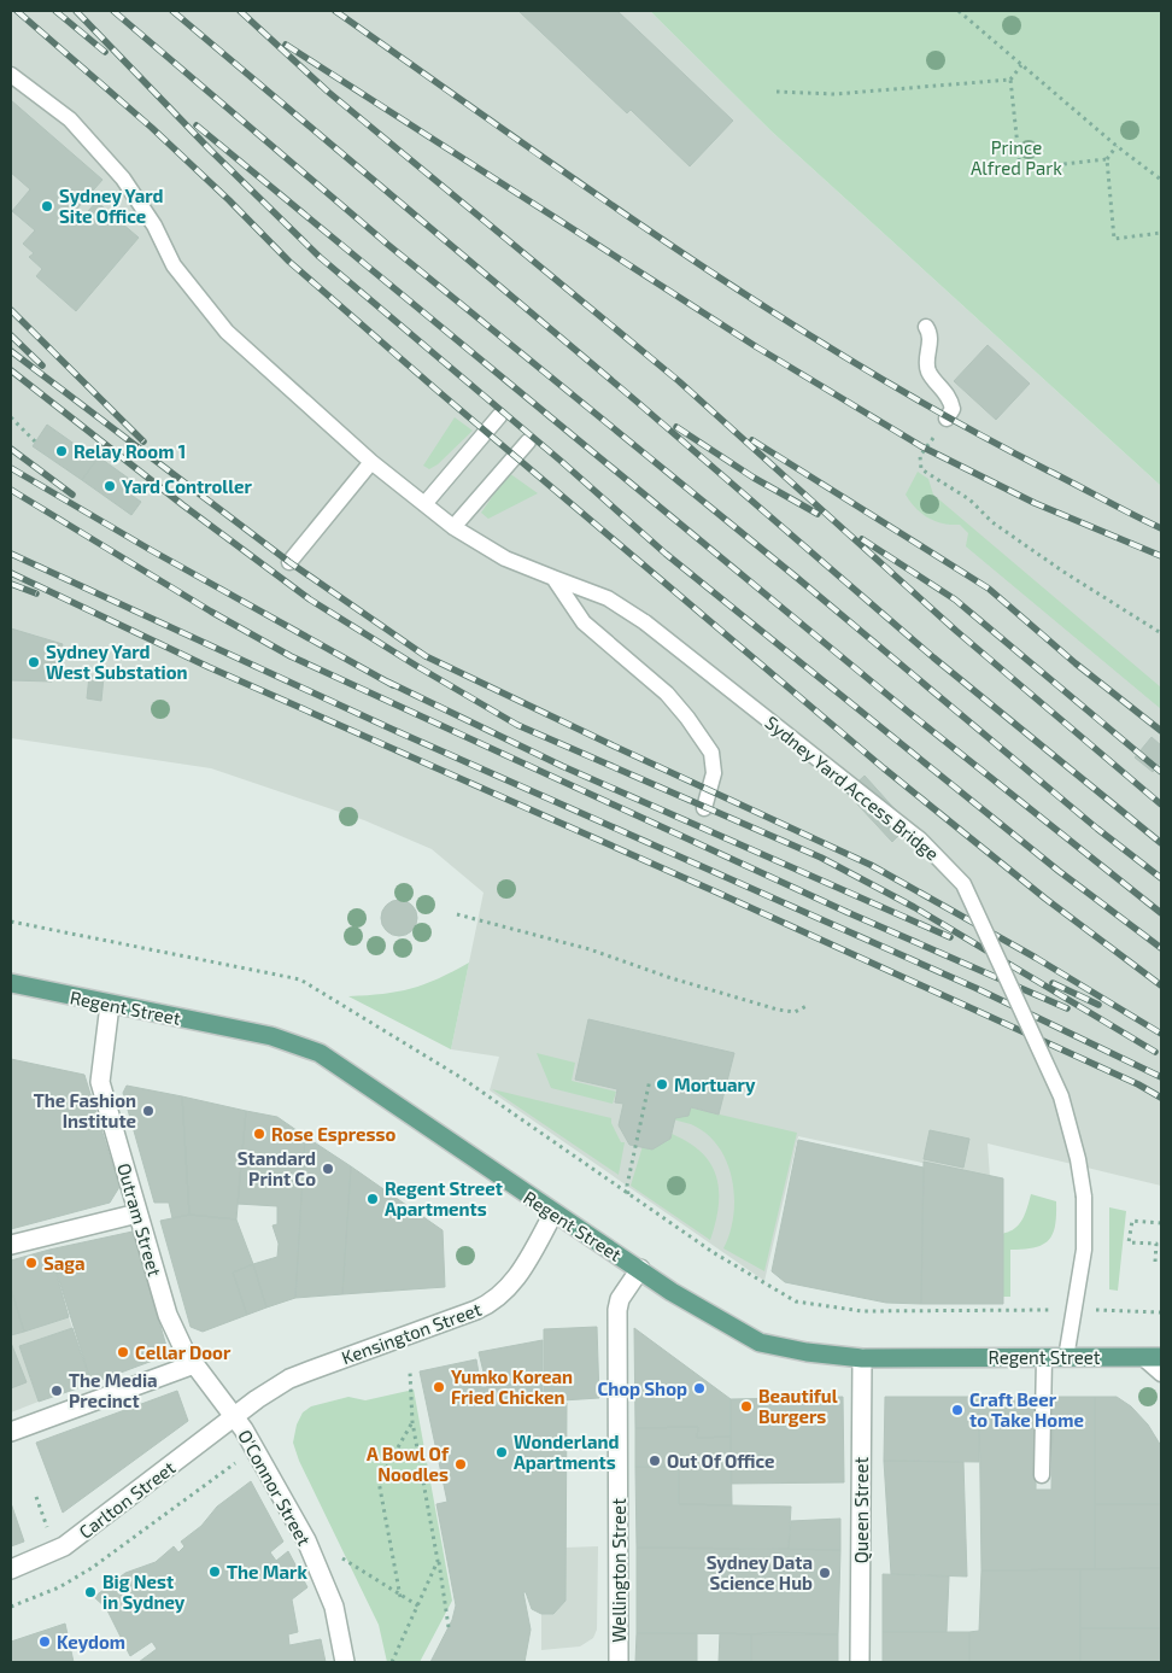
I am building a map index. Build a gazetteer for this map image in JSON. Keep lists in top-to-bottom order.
{
  "streets": {
    "main road": ["Regent Street"],
    "street": [
      "Outram Street",
      "Kensington Street",
      "O'Connor Street",
      "Carlton Street",
      "Queen Street",
      "Wellington Street"
    ],
    "lane": ["Sydney Yard Access Bridge"]
  },
  "crossings": [
    ["Sydney Yard Access Bridge", "Regent Street"],
    ["Regent Street", "Outram Street"],
    ["Regent Street", "Kensington Street"],
    ["Regent Street", "Queen Street"],
    ["Regent Street", "Wellington Street"],
    ["Outram Street", "Kensington Street"],
    ["Outram Street", "O'Connor Street"],
    ["Outram Street", "Carlton Street"],
    ["Kensington Street", "O'Connor Street"],
    ["Kensington Street", "Carlton Street"],
    ["O'Connor Street", "Carlton Street"]
  ],
  "parks": ["Prince Alfred Park"],
  "places": [
    "Sydney Yard Site Office",
    "Relay Room 1",
    "Yard Controller",
    "Sydney Yard West Substation",
    "Mortuary",
    "The Fashion Institute",
    "Rose Espresso",
    "Standard Print Co",
    "Regent Street Apartments",
    "Saga",
    "Cellar Door",
    "Yumko Korean Fried Chicken",
    "Chop Shop",
    "The Media Precinct",
    "Beautiful Burgers",
    "Craft Beer to Take Home",
    "Wonderland Apartments",
    "Out Of Office",
    "A Bowl Of Noodles",
    "The Mark",
    "Sydney Data Science Hub",
    "Big Nest in Sydney",
    "Keydom"
  ]
}
